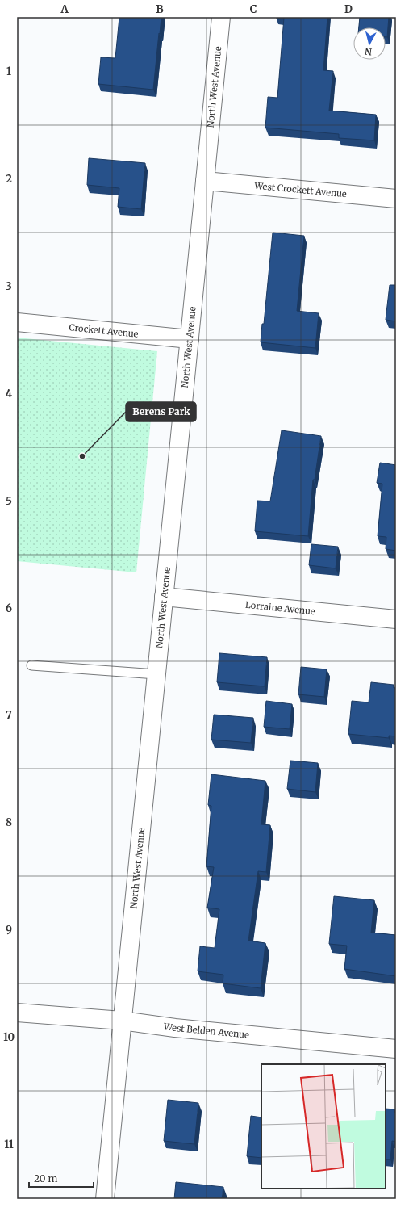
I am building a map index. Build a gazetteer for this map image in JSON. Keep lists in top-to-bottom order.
{
  "streets": {
    "street": [
      "North West Avenue",
      "West Crockett Avenue",
      "Crockett Avenue",
      "Lorraine Avenue",
      "West Belden Avenue"
    ]
  },
  "crossings": [
    ["North West Avenue", "West Crockett Avenue"],
    ["North West Avenue", "Crockett Avenue"],
    ["North West Avenue", "Lorraine Avenue"],
    ["North West Avenue", "West Belden Avenue"]
  ],
  "places": ["Berens Park"],
  "scale_bar": "20 m",
  "north": "bottom",
  "grid": {
    "columns": [
      "A",
      "B",
      "C",
      "D"
    ],
    "rows": [
      "1",
      "2",
      "3",
      "4",
      "5",
      "6",
      "7",
      "8",
      "9",
      "10",
      "11"
    ]
  }
}
